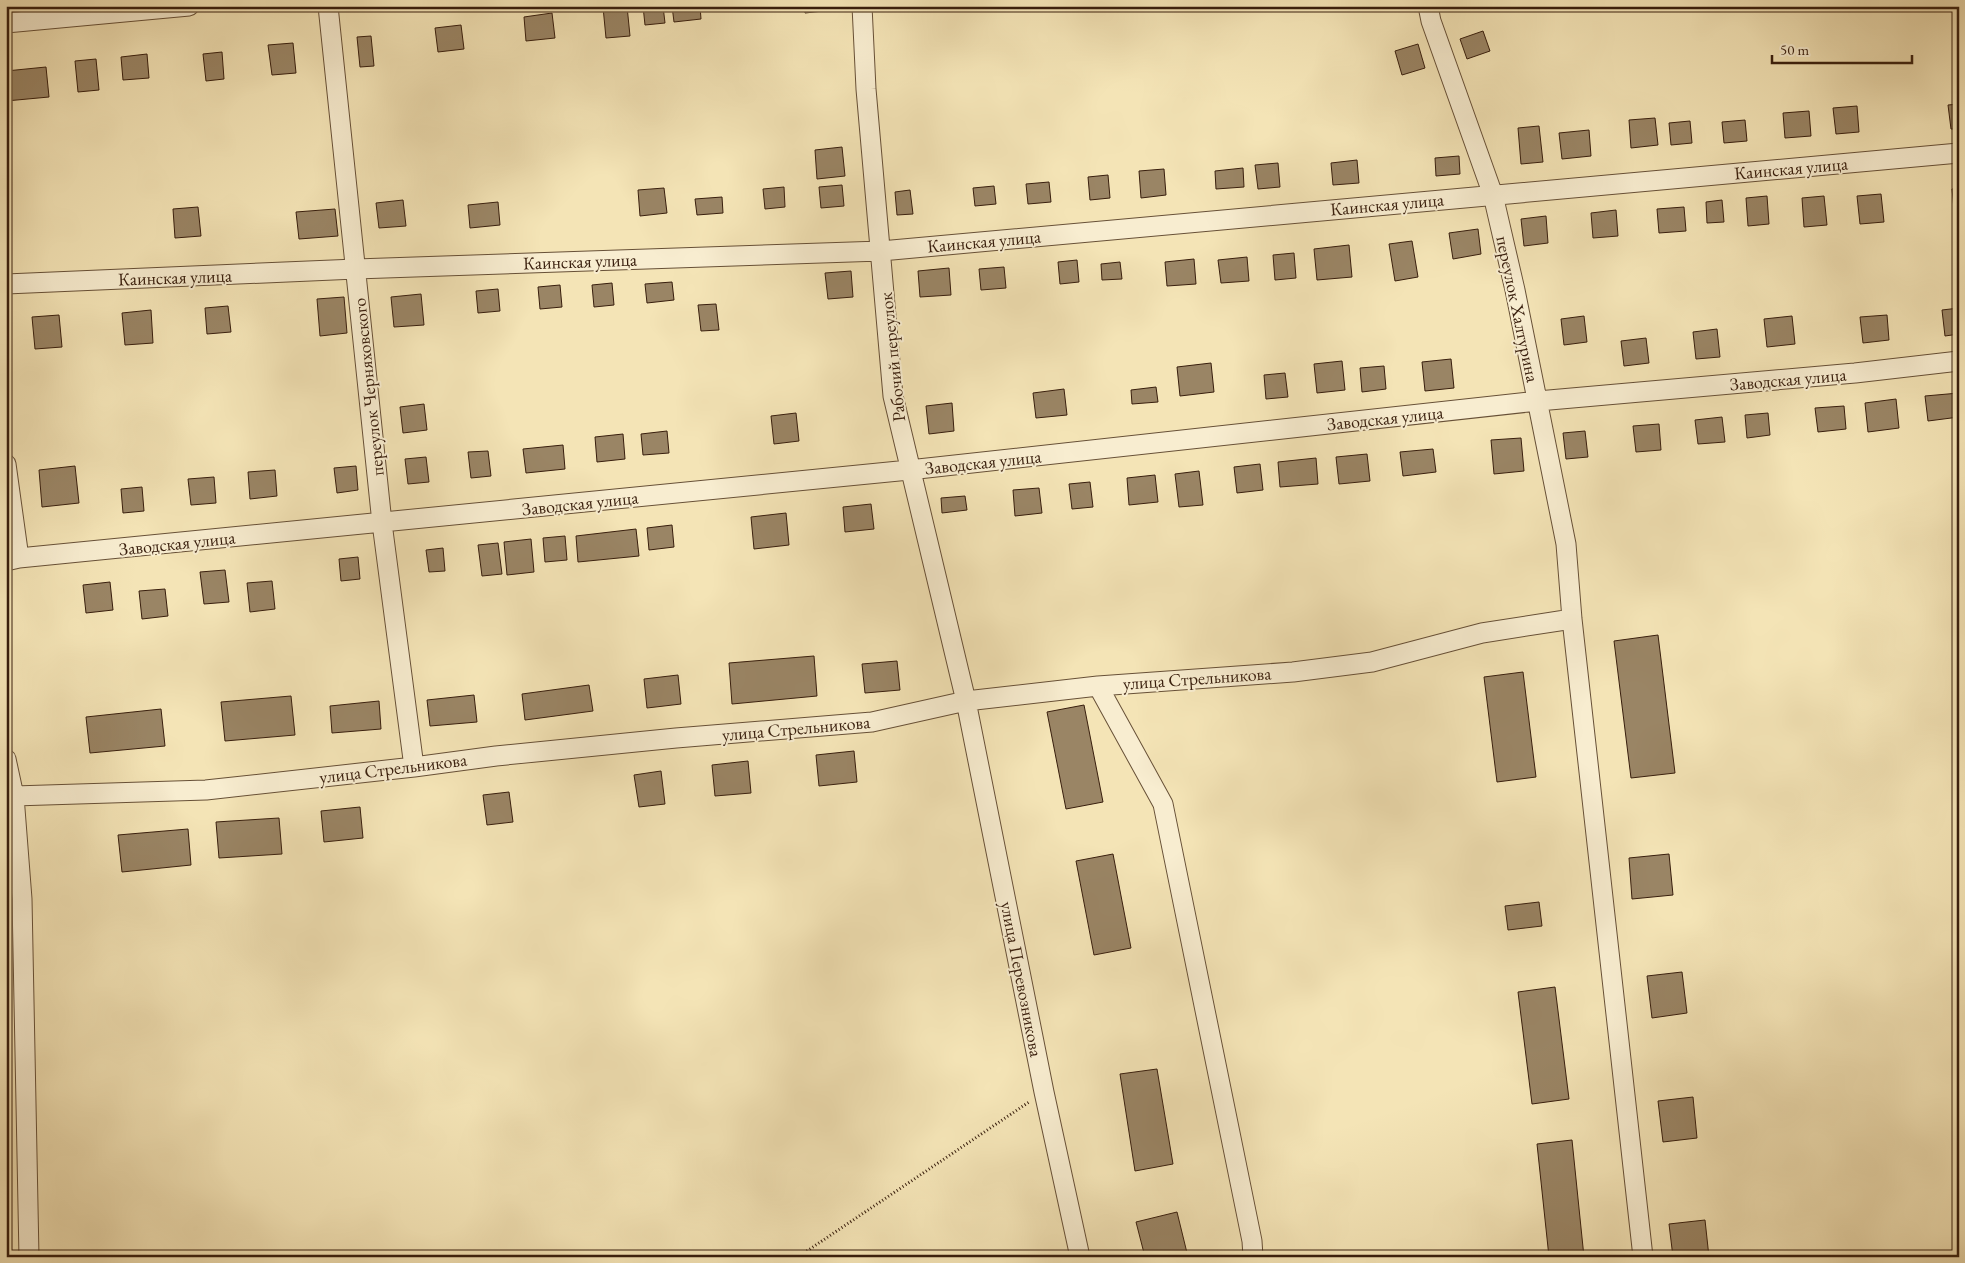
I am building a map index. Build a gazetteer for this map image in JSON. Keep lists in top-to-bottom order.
{
  "streets": {
    "street": [
      "Каинская улица",
      "переулок Халтурина",
      "Рабочий переулок",
      "Заводская улица",
      "переулок Черняховского",
      "улица Стрельникова",
      "улица Перевозникова"
    ]
  },
  "crossings": [
    ["Каинская улица", "переулок Халтурина"],
    ["Каинская улица", "Рабочий переулок"],
    ["Каинская улица", "переулок Черняховского"],
    ["переулок Халтурина", "Заводская улица"],
    ["переулок Халтурина", "улица Стрельникова"],
    ["Рабочий переулок", "Заводская улица"],
    ["Рабочий переулок", "улица Стрельникова"],
    ["Рабочий переулок", "улица Перевозникова"],
    ["Заводская улица", "переулок Черняховского"],
    ["переулок Черняховского", "улица Стрельникова"],
    ["улица Стрельникова", "улица Перевозникова"]
  ],
  "scale_bar": "50 m"
}
